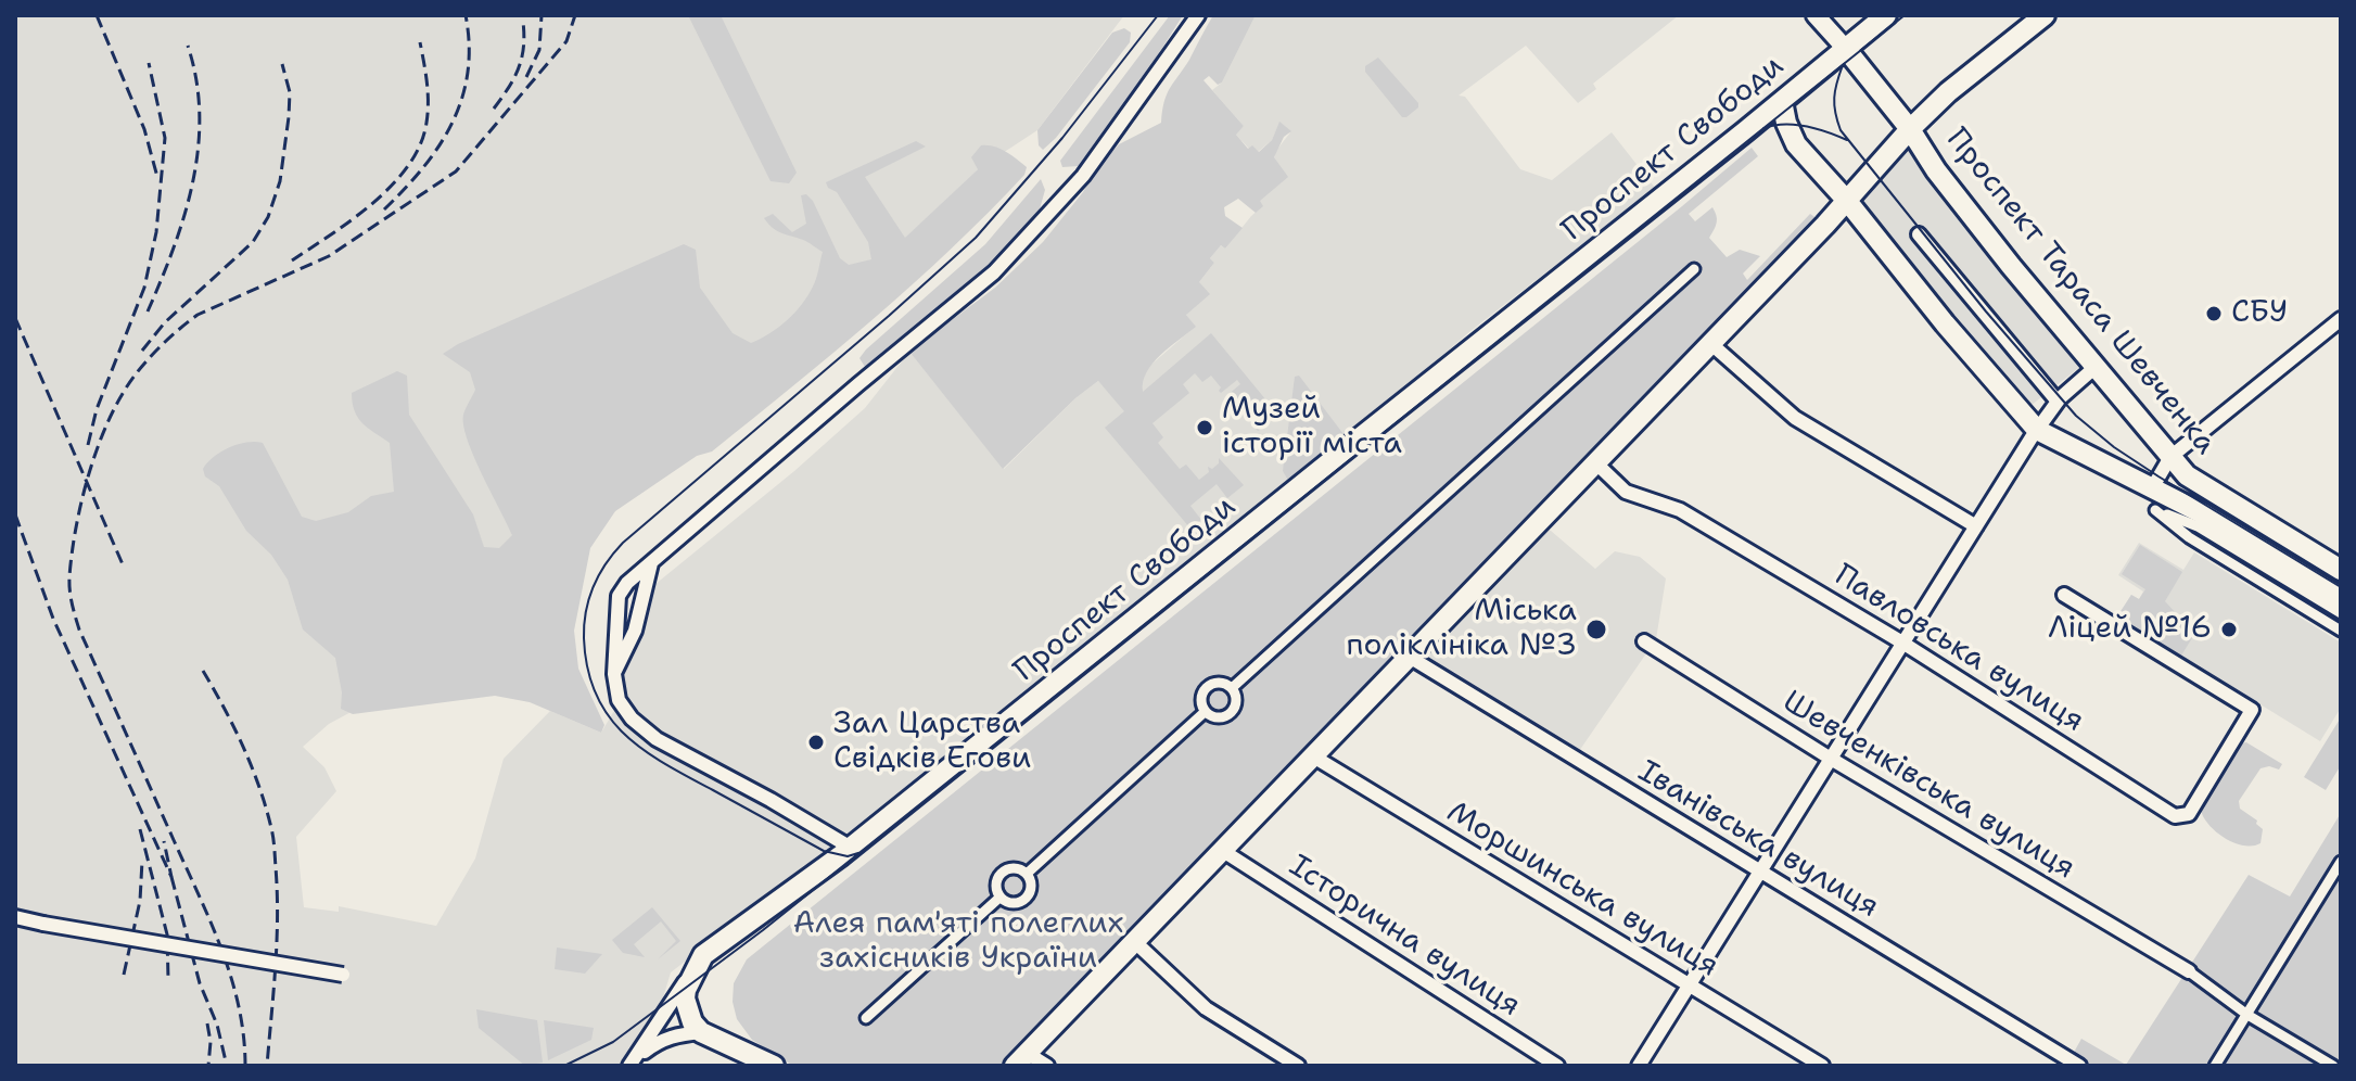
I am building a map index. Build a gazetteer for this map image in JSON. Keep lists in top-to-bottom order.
{
  "streets": {
    "main road": ["Проспект Свободи", "Проспект Тараса Шевченка"],
    "street": [
      "Павловська вулиця",
      "Шевченківська вулиця",
      "Іванівська вулиця",
      "Моршинська вулиця",
      "Історична вулиця"
    ]
  },
  "crossings": [
    ["Проспект Свободи", "Проспект Тараса Шевченка"]
  ],
  "parks": ["Алея пам'яті полеглих захісників України"],
  "places": [
    "СБУ",
    "Музей історії міста",
    "Міська поліклініка №3",
    "Ліцей №16",
    "Зал Царства Свiдкiв Егови"
  ]
}
